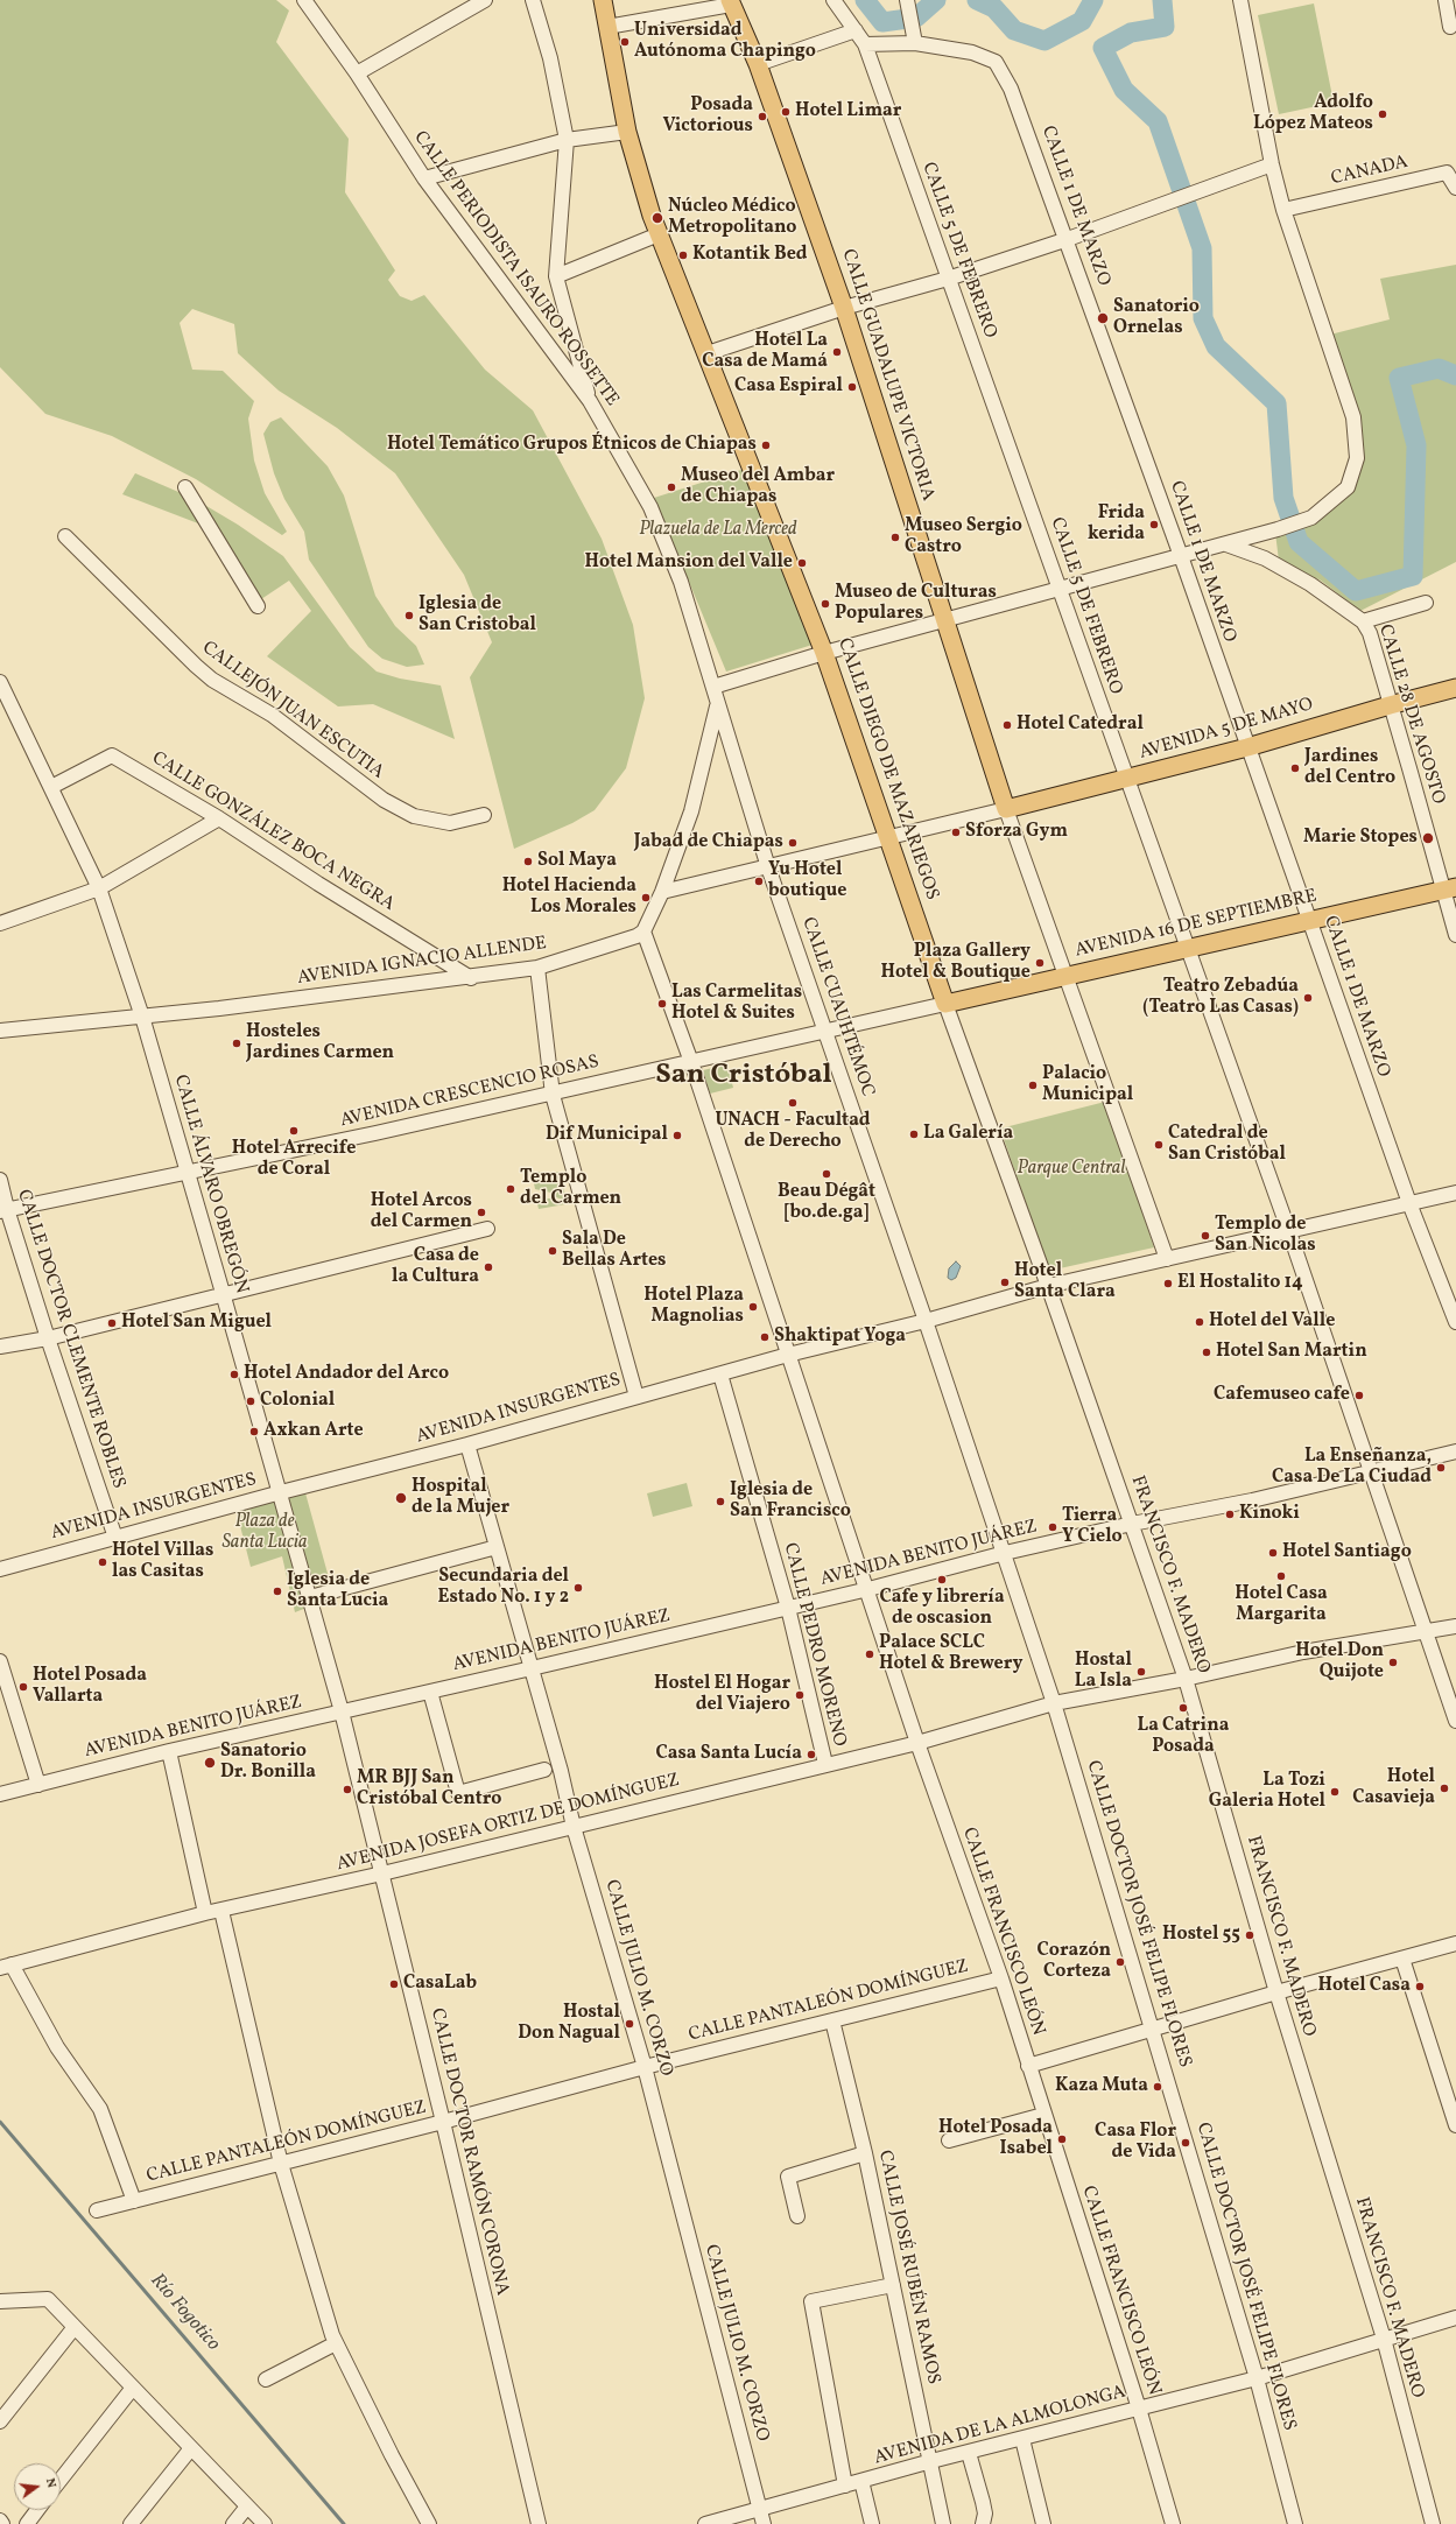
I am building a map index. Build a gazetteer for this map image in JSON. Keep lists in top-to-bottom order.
{
  "streets": {
    "main road": [
      "CALLE GUADALUPE VICTORIA",
      "AVENIDA 5 DE MAYO",
      "CALLE DIEGO DE MAZARIEGOS",
      "AVENIDA 16 DE SEPTIEMBRE"
    ],
    "street": [
      "CANADA",
      "CALLE 1 DE MARZO",
      "CALLE 5 DE FEBRERO",
      "CALLE PERIODISTA ISAURO ROSSETTE",
      "CALLEJÓN JUAN ESCUTIA",
      "CALLE 28 DE AGOSTO",
      "CALLE GONZÁLEZ BOCA NEGRA",
      "AVENIDA IGNACIO ALLENDE",
      "CALLE CUAUHTÉMOC",
      "AVENIDA CRESCENCIO ROSAS",
      "CALLE ÁLVARO OBREGÓN",
      "CALLE DOCTOR CLEMENTE ROBLES",
      "AVENIDA INSURGENTES",
      "AVENIDA BENITO JUÁREZ",
      "FRANCISCO F. MADERO",
      "CALLE PEDRO MORENO",
      "AVENIDA JOSEFA ORTIZ DE DOMÍNGUEZ",
      "CALLE DOCTOR JOSÉ FELIPE FLORES",
      "CALLE FRANCISCO LEÓN",
      "CALLE JULIO M. CORZO",
      "CALLE PANTALEÓN DOMÍNGUEZ",
      "CALLE DOCTOR RAMÓN CORONA",
      "CALLE JOSÉ RUBÉN RAMOS",
      "AVENIDA DE LA ALMOLONGA"
    ]
  },
  "crossings": [
    ["CALLE 1 DE MARZO", "CALLE 5 DE FEBRERO"],
    ["CALLE 1 DE MARZO", "AVENIDA 5 DE MAYO"],
    ["CALLE 1 DE MARZO", "AVENIDA 16 DE SEPTIEMBRE"],
    ["CALLE 1 DE MARZO", "AVENIDA INSURGENTES"],
    ["CALLE 5 DE FEBRERO", "AVENIDA 5 DE MAYO"],
    ["CALLE 5 DE FEBRERO", "AVENIDA 16 DE SEPTIEMBRE"],
    ["CALLE 5 DE FEBRERO", "AVENIDA INSURGENTES"],
    ["CALLE 5 DE FEBRERO", "AVENIDA BENITO JUÁREZ"],
    ["CALLE 5 DE FEBRERO", "AVENIDA JOSEFA ORTIZ DE DOMÍNGUEZ"],
    ["CALLE PERIODISTA ISAURO ROSSETTE", "CALLE CUAUHTÉMOC"],
    ["CALLE GUADALUPE VICTORIA", "AVENIDA 5 DE MAYO"],
    ["CALLE GUADALUPE VICTORIA", "AVENIDA 16 DE SEPTIEMBRE"],
    ["CALLE GUADALUPE VICTORIA", "AVENIDA INSURGENTES"],
    ["CALLE 28 DE AGOSTO", "AVENIDA 5 DE MAYO"],
    ["CALLE 28 DE AGOSTO", "AVENIDA 16 DE SEPTIEMBRE"],
    ["CALLE DIEGO DE MAZARIEGOS", "AVENIDA 16 DE SEPTIEMBRE"],
    ["CALLE DIEGO DE MAZARIEGOS", "AVENIDA CRESCENCIO ROSAS"],
    ["CALLE DIEGO DE MAZARIEGOS", "FRANCISCO F. MADERO"],
    ["CALLE GONZÁLEZ BOCA NEGRA", "AVENIDA IGNACIO ALLENDE"],
    ["CALLE GONZÁLEZ BOCA NEGRA", "CALLE ÁLVARO OBREGÓN"],
    ["AVENIDA 16 DE SEPTIEMBRE", "AVENIDA CRESCENCIO ROSAS"],
    ["AVENIDA 16 DE SEPTIEMBRE", "FRANCISCO F. MADERO"],
    ["AVENIDA IGNACIO ALLENDE", "CALLE ÁLVARO OBREGÓN"],
    ["AVENIDA IGNACIO ALLENDE", "CALLE FRANCISCO LEÓN"],
    ["CALLE CUAUHTÉMOC", "AVENIDA CRESCENCIO ROSAS"],
    ["CALLE CUAUHTÉMOC", "AVENIDA INSURGENTES"],
    ["CALLE CUAUHTÉMOC", "CALLE DOCTOR JOSÉ FELIPE FLORES"],
    ["AVENIDA CRESCENCIO ROSAS", "CALLE ÁLVARO OBREGÓN"],
    ["AVENIDA CRESCENCIO ROSAS", "CALLE DOCTOR CLEMENTE ROBLES"],
    ["AVENIDA CRESCENCIO ROSAS", "FRANCISCO F. MADERO"],
    ["AVENIDA CRESCENCIO ROSAS", "CALLE FRANCISCO LEÓN"],
    ["CALLE ÁLVARO OBREGÓN", "AVENIDA INSURGENTES"],
    ["CALLE ÁLVARO OBREGÓN", "CALLE DOCTOR RAMÓN CORONA"],
    ["CALLE DOCTOR CLEMENTE ROBLES", "AVENIDA INSURGENTES"],
    ["AVENIDA INSURGENTES", "FRANCISCO F. MADERO"],
    ["AVENIDA INSURGENTES", "CALLE PEDRO MORENO"],
    ["AVENIDA INSURGENTES", "CALLE DOCTOR JOSÉ FELIPE FLORES"],
    ["AVENIDA INSURGENTES", "CALLE FRANCISCO LEÓN"],
    ["AVENIDA INSURGENTES", "CALLE JULIO M. CORZO"],
    ["AVENIDA INSURGENTES", "CALLE DOCTOR RAMÓN CORONA"],
    ["AVENIDA BENITO JUÁREZ", "FRANCISCO F. MADERO"],
    ["AVENIDA BENITO JUÁREZ", "CALLE PEDRO MORENO"],
    ["AVENIDA BENITO JUÁREZ", "CALLE DOCTOR JOSÉ FELIPE FLORES"],
    ["AVENIDA BENITO JUÁREZ", "CALLE FRANCISCO LEÓN"],
    ["AVENIDA BENITO JUÁREZ", "CALLE JULIO M. CORZO"],
    ["AVENIDA BENITO JUÁREZ", "CALLE DOCTOR RAMÓN CORONA"],
    ["FRANCISCO F. MADERO", "AVENIDA JOSEFA ORTIZ DE DOMÍNGUEZ"],
    ["FRANCISCO F. MADERO", "AVENIDA DE LA ALMOLONGA"],
    ["CALLE PEDRO MORENO", "AVENIDA JOSEFA ORTIZ DE DOMÍNGUEZ"],
    ["AVENIDA JOSEFA ORTIZ DE DOMÍNGUEZ", "CALLE DOCTOR JOSÉ FELIPE FLORES"],
    ["AVENIDA JOSEFA ORTIZ DE DOMÍNGUEZ", "CALLE FRANCISCO LEÓN"],
    ["AVENIDA JOSEFA ORTIZ DE DOMÍNGUEZ", "CALLE JULIO M. CORZO"],
    ["AVENIDA JOSEFA ORTIZ DE DOMÍNGUEZ", "CALLE DOCTOR RAMÓN CORONA"],
    ["CALLE DOCTOR JOSÉ FELIPE FLORES", "AVENIDA DE LA ALMOLONGA"],
    ["CALLE FRANCISCO LEÓN", "CALLE PANTALEÓN DOMÍNGUEZ"],
    ["CALLE FRANCISCO LEÓN", "AVENIDA DE LA ALMOLONGA"],
    ["CALLE JULIO M. CORZO", "CALLE PANTALEÓN DOMÍNGUEZ"],
    ["CALLE JULIO M. CORZO", "AVENIDA DE LA ALMOLONGA"],
    ["CALLE PANTALEÓN DOMÍNGUEZ", "CALLE DOCTOR RAMÓN CORONA"],
    ["CALLE PANTALEÓN DOMÍNGUEZ", "CALLE JOSÉ RUBÉN RAMOS"],
    ["CALLE JOSÉ RUBÉN RAMOS", "AVENIDA DE LA ALMOLONGA"]
  ],
  "districts": ["San Cristóbal"],
  "water": ["Río Fogotico"],
  "parks": ["Plazuela de La Merced", "Parque Central", "Plaza de Santa Lucia"],
  "places": [
    "Universidad Autónoma Chapingo",
    "Hotel Limar",
    "Adolfo López Mateos",
    "Posada Victorious",
    "Núcleo Médico Metropolitano",
    "Kotantik Bed",
    "Sanatorio Ornelas",
    "Hotel La Casa de Mamá",
    "Casa Espiral",
    "Hotel Temático Grupos Étnicos de Chiapas",
    "Museo del Ambar de Chiapas",
    "Frida kerida",
    "Museo Sergio Castro",
    "Hotel Mansion del Valle",
    "Museo de Culturas Populares",
    "Iglesia de San Cristobal",
    "Hotel Catedral",
    "Jardines del Centro",
    "Sforza Gym",
    "Marie Stopes",
    "Jabad de Chiapas",
    "Sol Maya",
    "Yu Hotel boutique",
    "Hotel Hacienda Los Morales",
    "Plaza Gallery Hotel & Boutique",
    "Teatro Zebadúa (Teatro Las Casas)",
    "Las Carmelitas Hotel & Suites",
    "Hosteles Jardines Carmen",
    "Palacio Municipal",
    "UNACH - Facultad de Derecho",
    "Hotel Arrecife de Coral",
    "La Galería",
    "Dif Municipal",
    "Catedral de San Cristóbal",
    "Beau Dégât [bo.de.ga]",
    "Templo del Carmen",
    "Hotel Arcos del Carmen",
    "Templo de San Nicolas",
    "Sala De Bellas Artes",
    "Casa de la Cultura",
    "Hotel Santa Clara",
    "El Hostalito 14",
    "Hotel Plaza Magnolias",
    "Hotel del Valle",
    "Hotel San Miguel",
    "Shaktipat Yoga",
    "Hotel San Martin",
    "Hotel Andador del Arco",
    "Cafemuseo cafe",
    "Colonial",
    "Axkan Arte",
    "La Enseñanza, Casa De La Ciudad",
    "Hospital de la Mujer",
    "Iglesia de San Francisco",
    "Kinoki",
    "Tierra Y Cielo",
    "Hotel Santiago",
    "Hotel Villas las Casitas",
    "Hotel Casa Margarita",
    "Cafe y librería de oscasion",
    "Secundaria del Estado No. 1 y 2",
    "Iglesia de Santa Lucia",
    "Palace SCLC Hotel & Brewery",
    "Hotel Don Quijote",
    "Hostal La Isla",
    "Hotel Posada Vallarta",
    "Hostel El Hogar del Viajero",
    "La Catrina Posada",
    "Casa Santa Lucía",
    "Sanatorio Dr. Bonilla",
    "Hotel Casavieja",
    "MR BJJ San Cristóbal Centro",
    "La Tozi Galeria Hotel",
    "Hostel 55",
    "Corazón Corteza",
    "CasaLab",
    "Hotel Casa",
    "Hostal Don Nagual",
    "Kaza Muta",
    "Hotel Posada Isabel",
    "Casa Flor de Vida"
  ],
  "north": "right"
}
